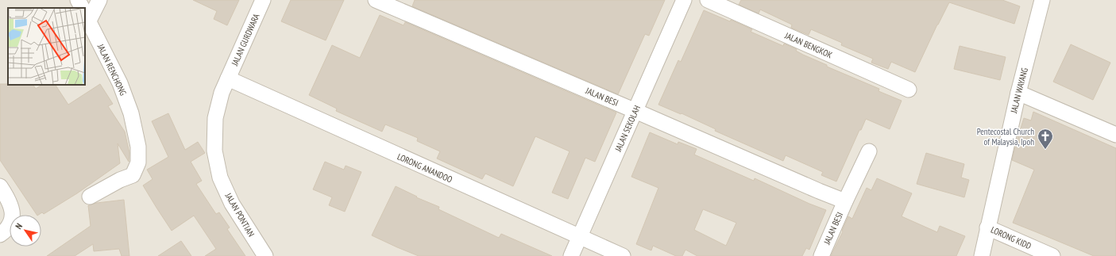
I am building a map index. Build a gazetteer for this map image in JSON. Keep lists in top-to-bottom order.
{
  "streets": {
    "street": [
      "JALAN GURDWARA",
      "JALAN BENGKOK",
      "JALAN RENCHONG",
      "JALAN WAYANG",
      "JALAN BESI",
      "JALAN SEKOLAH",
      "LORONG ANANDOO",
      "JALAN PONTIAN",
      "LORONG KIDD"
    ]
  },
  "crossings": [
    ["JALAN GURDWARA", "LORONG ANANDOO"],
    ["JALAN GURDWARA", "JALAN PONTIAN"],
    ["JALAN WAYANG", "LORONG KIDD"],
    ["JALAN BESI", "JALAN SEKOLAH"],
    ["JALAN SEKOLAH", "LORONG ANANDOO"],
    ["LORONG ANANDOO", "JALAN PONTIAN"]
  ],
  "places": {
    "church": ["Pentecostal Church of Malaysia, Ipoh"]
  },
  "north": "top left"
}
